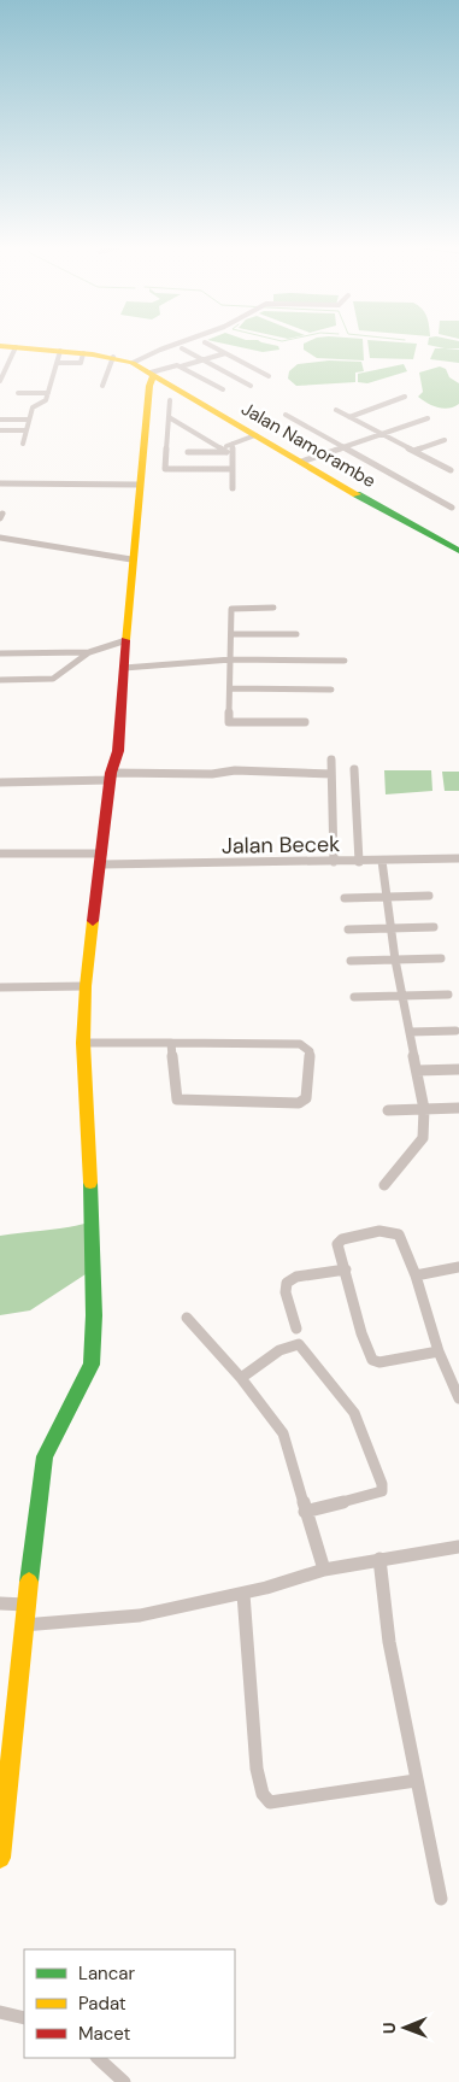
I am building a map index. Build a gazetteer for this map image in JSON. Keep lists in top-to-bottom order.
{
  "streets": {
    "street": ["Jalan Namorambe", "Jalan Becek"]
  },
  "legend": ["Lancar", "Padat", "Macet"],
  "north": "left"
}
